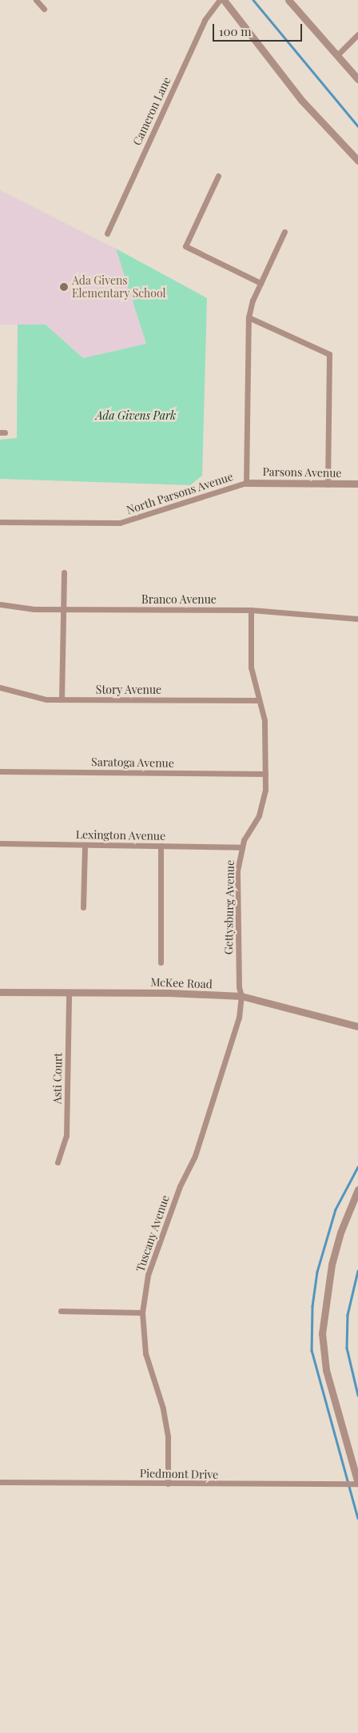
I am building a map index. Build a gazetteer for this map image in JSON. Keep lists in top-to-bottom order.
{
  "streets": {
    "street": [
      "Cameron Lane",
      "Parsons Avenue",
      "North Parsons Avenue",
      "Branco Avenue",
      "Story Avenue",
      "Saratoga Avenue",
      "Lexington Avenue",
      "Gettysburg Avenue",
      "McKee Road",
      "Asti Court",
      "Tuscany Avenue",
      "Piedmont Drive"
    ]
  },
  "crossings": [
    ["Parsons Avenue", "North Parsons Avenue"],
    ["Branco Avenue", "Gettysburg Avenue"],
    ["Story Avenue", "Gettysburg Avenue"],
    ["Saratoga Avenue", "Gettysburg Avenue"],
    ["Lexington Avenue", "Gettysburg Avenue"],
    ["Gettysburg Avenue", "McKee Road"],
    ["Gettysburg Avenue", "Tuscany Avenue"],
    ["McKee Road", "Asti Court"],
    ["McKee Road", "Tuscany Avenue"],
    ["Tuscany Avenue", "Piedmont Drive"]
  ],
  "parks": ["Ada Givens Park"],
  "places": ["Ada Givens Elementary School"],
  "scale_bar": "100 m"
}
